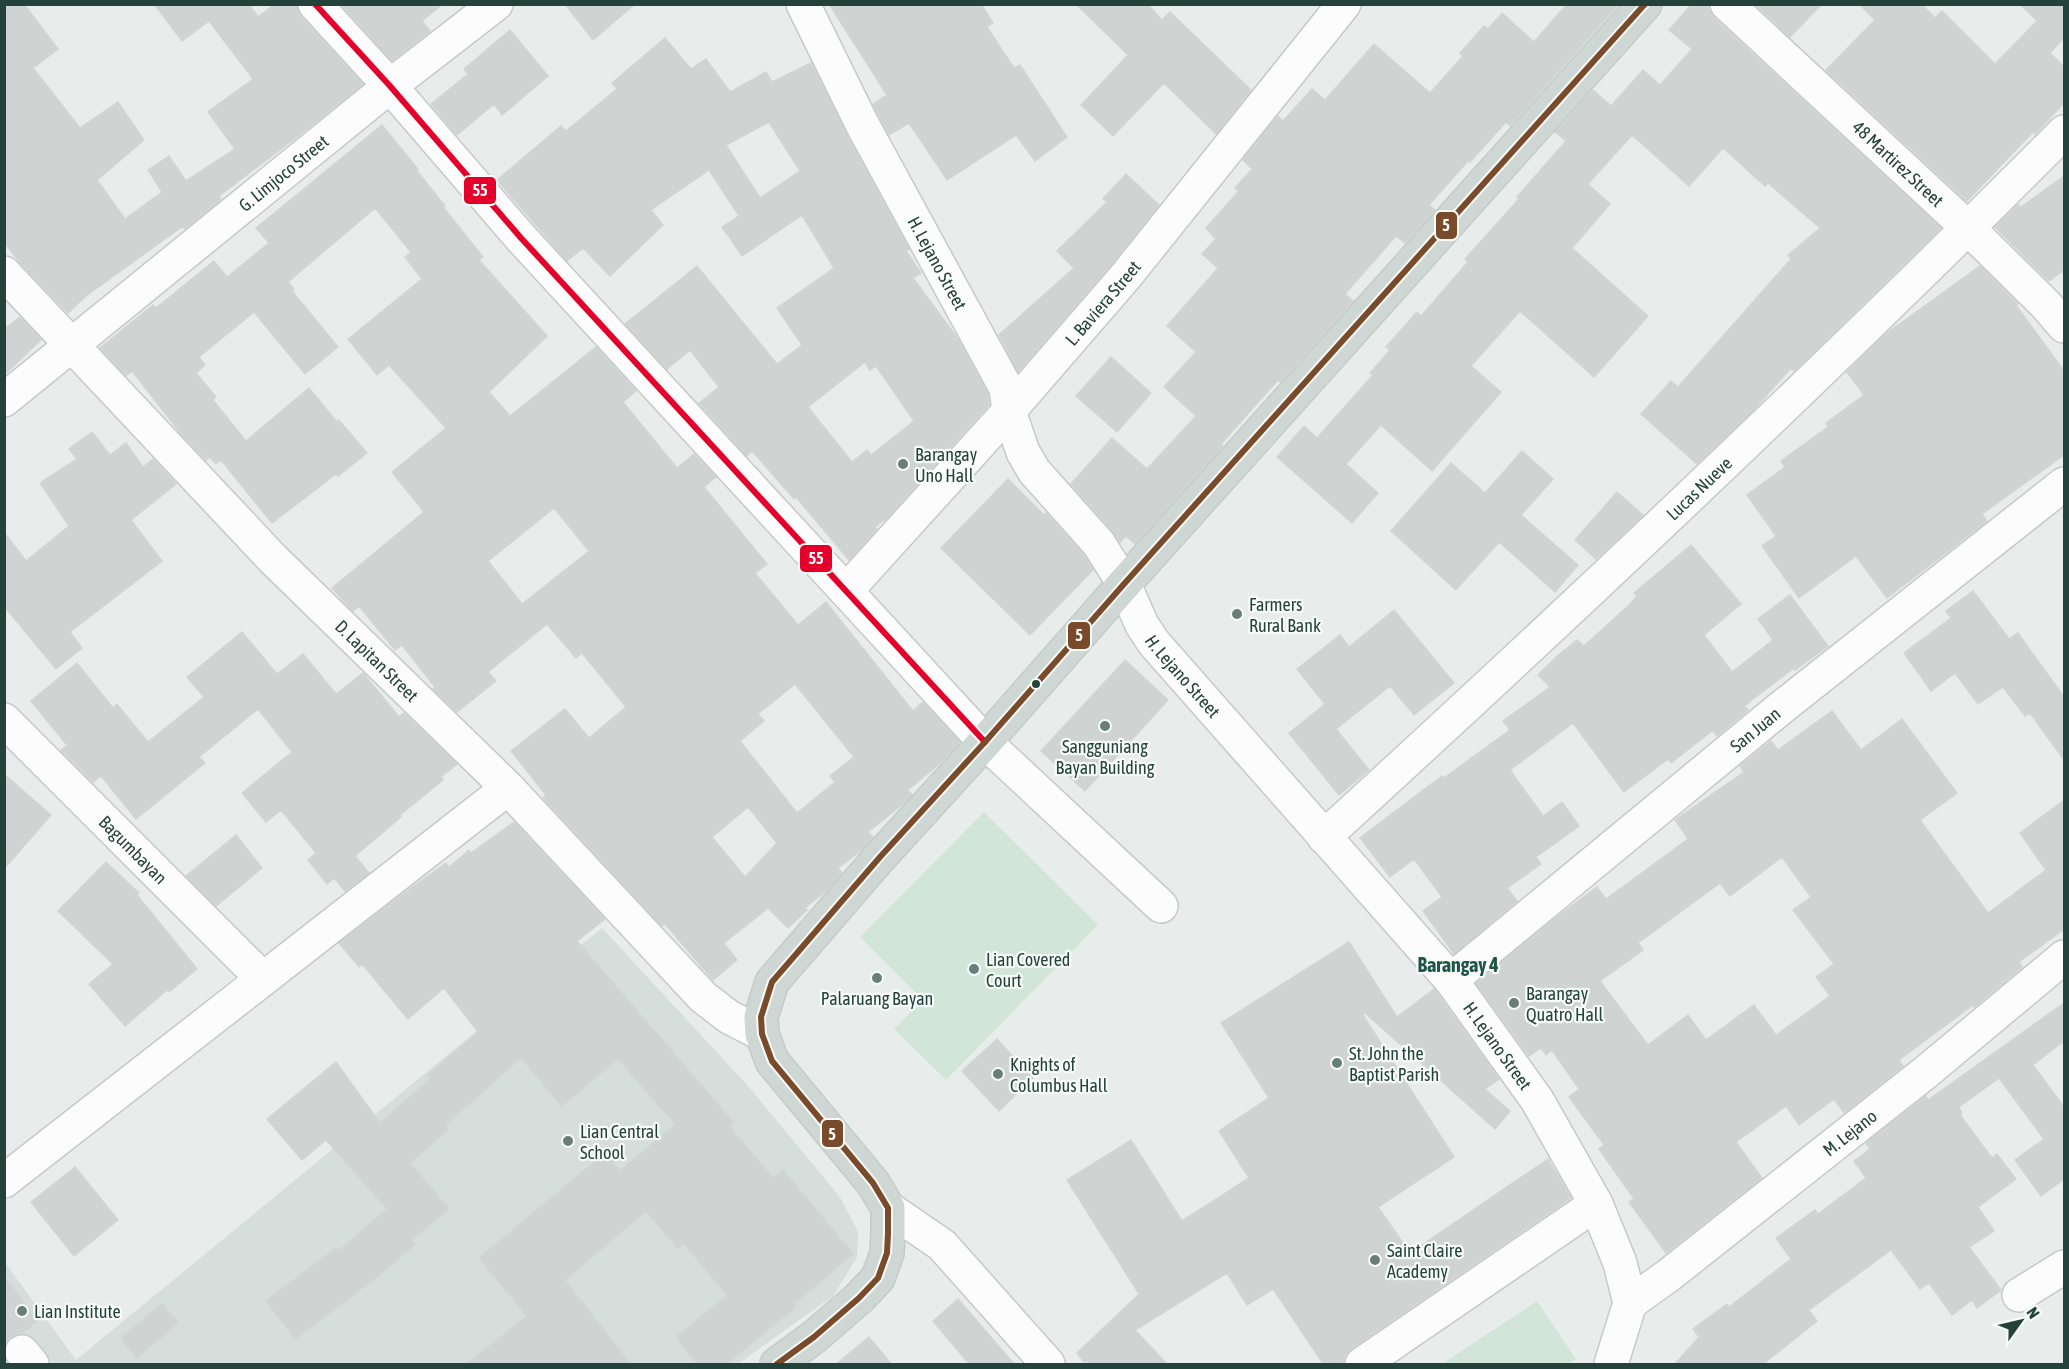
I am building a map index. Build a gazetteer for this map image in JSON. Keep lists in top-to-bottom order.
{
  "streets": {
    "street": [
      "48 Martirez Street",
      "G. Limjoco Street",
      "H. Lejano Street",
      "L. Baviera Street",
      "Lucas Nueve",
      "D. Lapitan Street",
      "San Juan",
      "Bagumbayan",
      "M. Lejano"
    ]
  },
  "crossings": [
    ["48 Martirez Street", "Lucas Nueve"],
    ["G. Limjoco Street", "D. Lapitan Street"],
    ["H. Lejano Street", "L. Baviera Street"],
    ["H. Lejano Street", "Lucas Nueve"],
    ["H. Lejano Street", "San Juan"],
    ["H. Lejano Street", "M. Lejano"]
  ],
  "districts": ["Barangay 4"],
  "places": [
    "Barangay Uno Hall",
    "Farmers Rural Bank",
    "Sangguniang Bayan Building",
    "Lian Covered Court",
    "Palaruang Bayan",
    "Barangay Quatro Hall",
    "St. John the Baptist Parish",
    "Knights of Columbus Hall",
    "Lian Central School",
    "Saint Claire Academy",
    "Lian Institute"
  ],
  "lines": ["transit line 55", "transit line 5"],
  "north": "top right"
}
